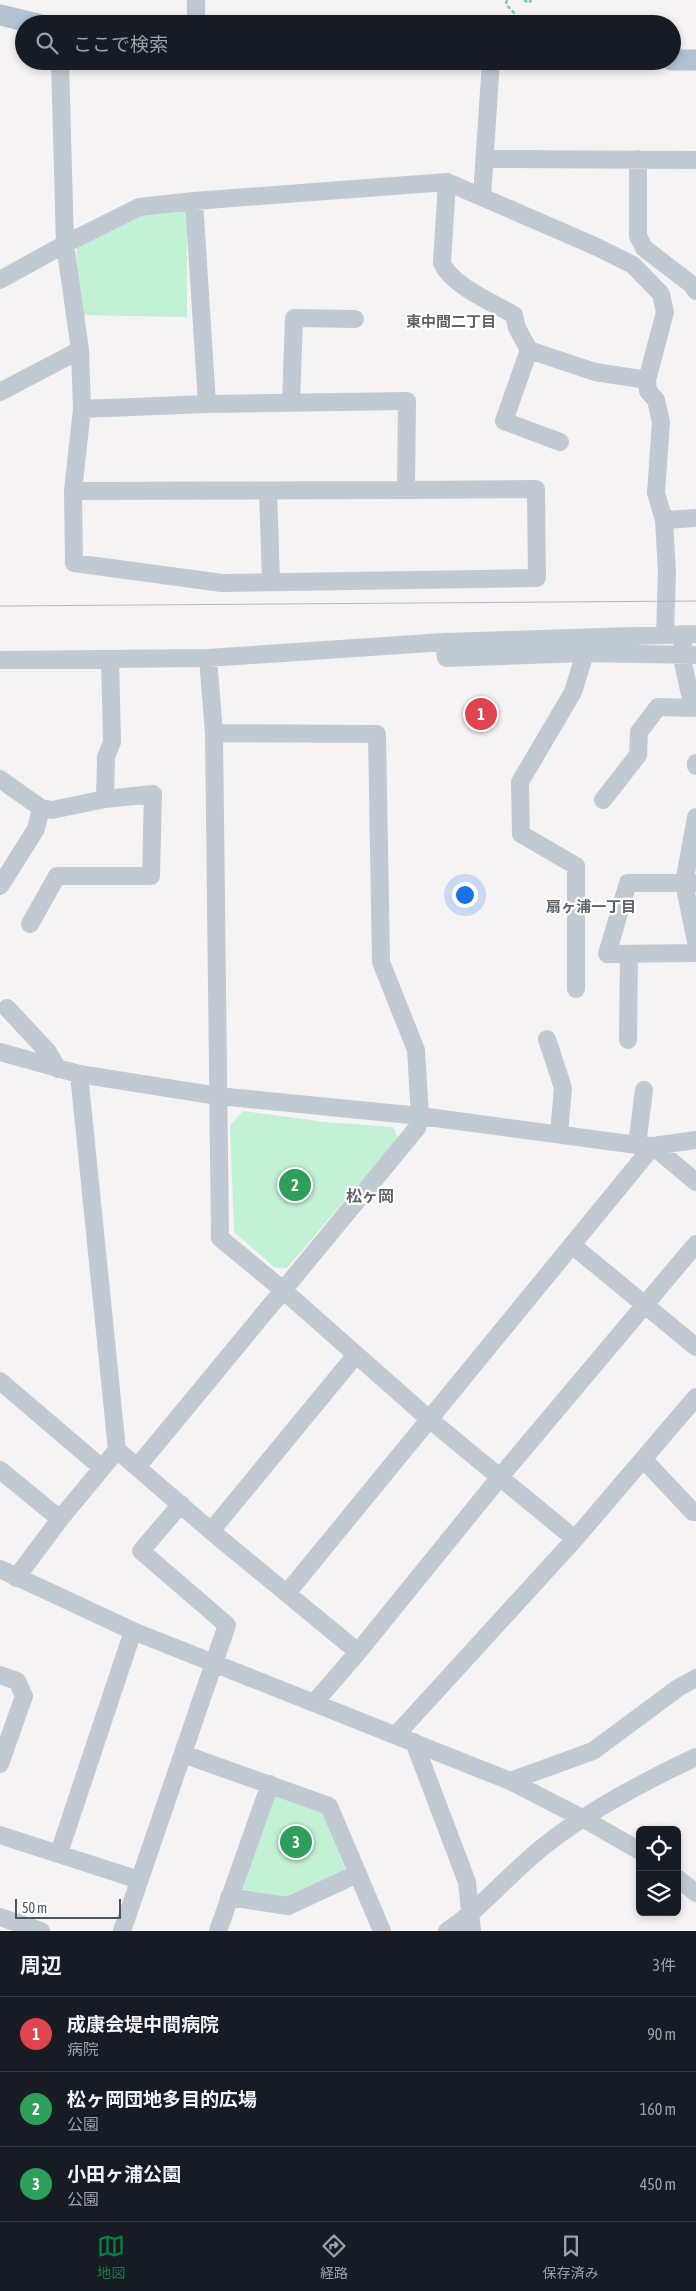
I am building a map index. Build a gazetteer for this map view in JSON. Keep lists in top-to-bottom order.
{
  "districts": ["東中間二丁目", "扇ヶ浦一丁目", "松ヶ岡"],
  "scale_bar": "50 m",
  "page": {
    "search": "ここで検索",
    "pins": ["1", "2", "3"],
    "scale": "50 m",
    "heading": ["周辺", "3件"],
    "list": [
      {
        "mark": "1",
        "name": "成康会堤中間病院",
        "note": "病院",
        "value": "90 m"
      },
      {
        "mark": "2",
        "name": "松ヶ岡団地多目的広場",
        "note": "公園",
        "value": "160 m"
      },
      {
        "mark": "3",
        "name": "小田ヶ浦公園",
        "note": "公園",
        "value": "450 m"
      }
    ],
    "nav": ["地図", "経路", "保存済み"]
  }
}
